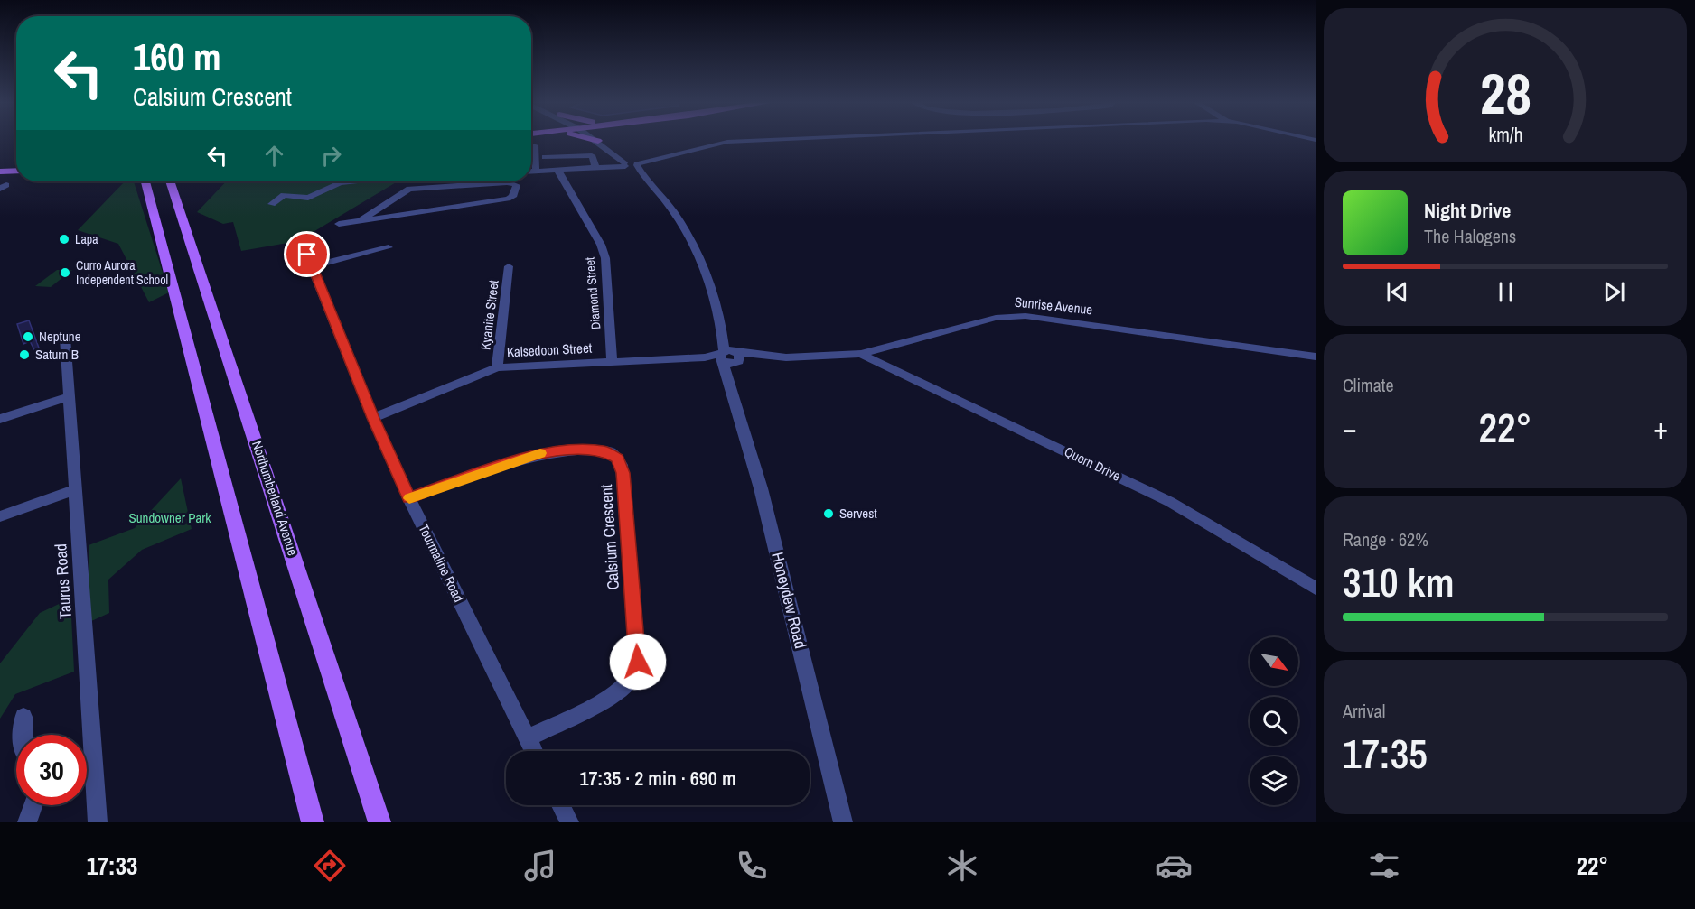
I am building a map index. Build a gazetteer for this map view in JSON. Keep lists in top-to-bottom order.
{
  "streets": {
    "main road": ["Northumberland Avenue"],
    "street": [
      "Diamond Street",
      "Sunrise Avenue",
      "Kyanite Street",
      "Kalsedoon Street",
      "Quorn Drive",
      "Calsium Crescent",
      "Tourmaline Road",
      "Taurus Road",
      "Honeydew Road"
    ]
  },
  "crossings": [
    ["Diamond Street", "Kalsedoon Street"],
    ["Sunrise Avenue", "Kalsedoon Street"],
    ["Sunrise Avenue", "Quorn Drive"],
    ["Sunrise Avenue", "Honeydew Road"],
    ["Kyanite Street", "Kalsedoon Street"],
    ["Kalsedoon Street", "Tourmaline Road"],
    ["Kalsedoon Street", "Honeydew Road"],
    ["Calsium Crescent", "Tourmaline Road"]
  ],
  "parks": ["Sundowner Park"],
  "places": [
    "Lapa",
    "Curro Aurora Independent School",
    "Neptune",
    "Saturn B",
    "Servest"
  ],
  "north": "bottom right",
  "page": {
    "turn": ["160 m", "Calsium Crescent"],
    "song": ["Night Drive", "The Halogens"],
    "tile": [
      "Climate",
      ["Range · 62%", "310 km"],
      ["Arrival", "17:35"]
    ],
    "heat": ["−", "22°", "+"],
    "limit": "30",
    "trip": "17:35 · 2 min · 690 m",
    "tabs": ["17:33", "22°"],
    "gauge": ["28", "km/h"]
  }
}
